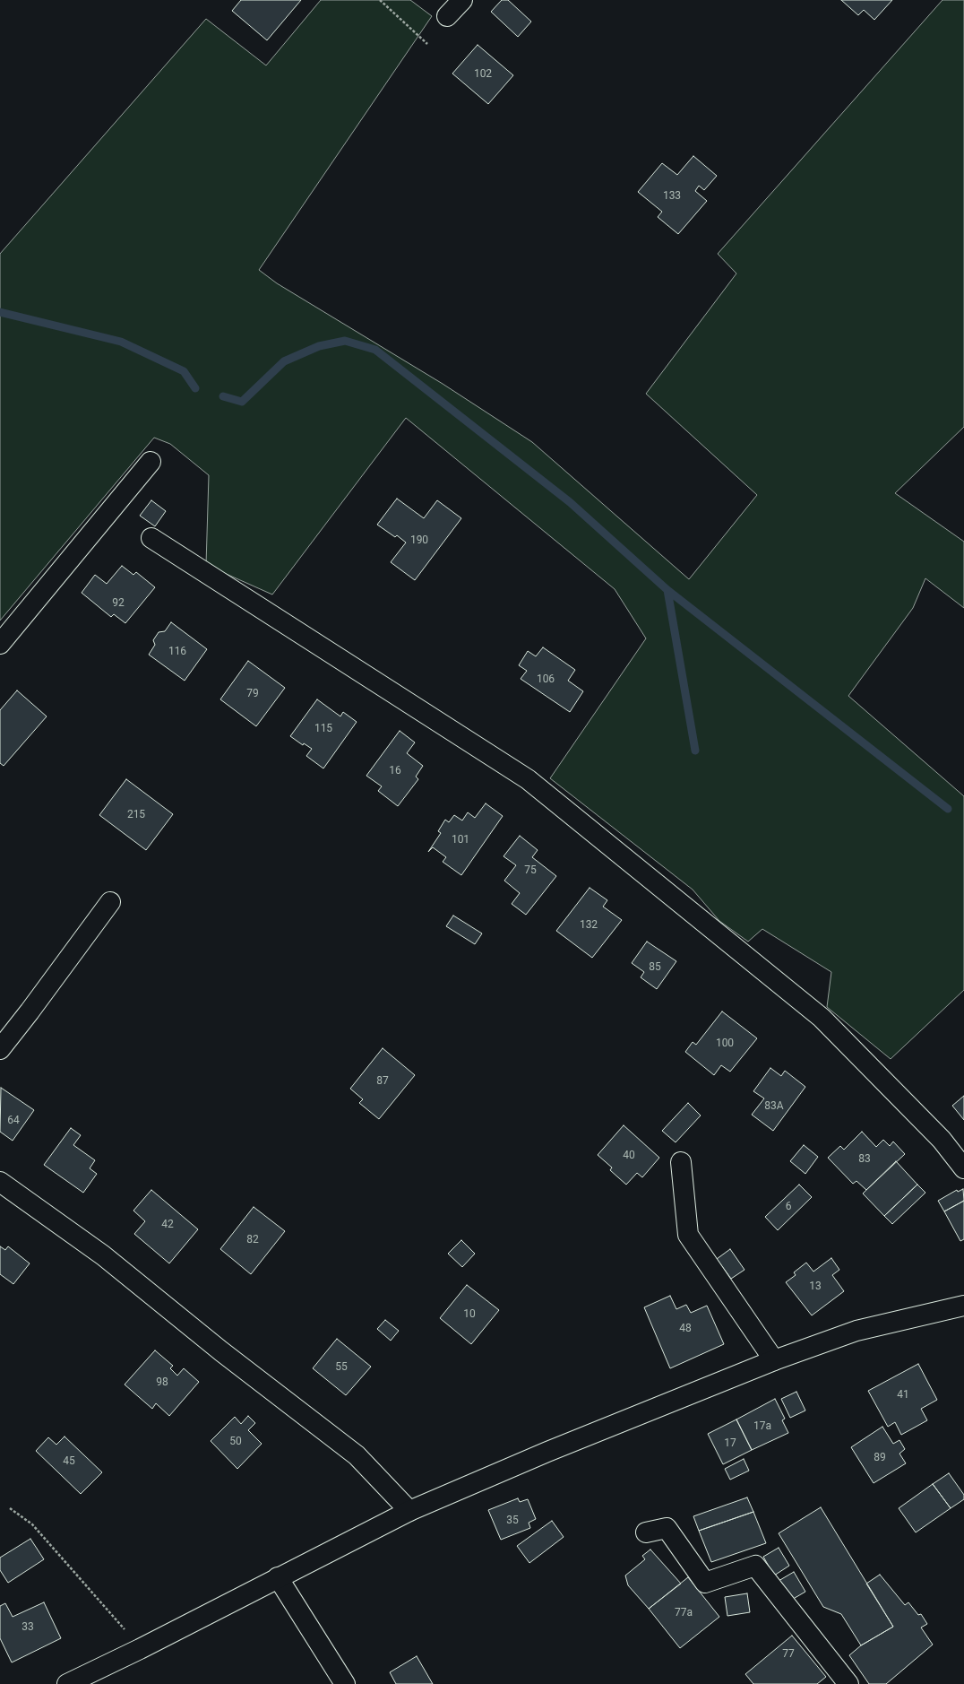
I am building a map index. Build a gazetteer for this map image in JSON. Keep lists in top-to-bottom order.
{
  "house_numbers": [
    "102",
    "133",
    "190",
    "92",
    "116",
    "106",
    "79",
    "115",
    "16",
    "215",
    "101",
    "75",
    "132",
    "85",
    "100",
    "87",
    "83A",
    "64",
    "40",
    "83",
    "6",
    "42",
    "82",
    "13",
    "10",
    "48",
    "55",
    "98",
    "41",
    "17a",
    "50",
    "17",
    "89",
    "45",
    "35",
    "77a",
    "33",
    "77"
  ]
}
